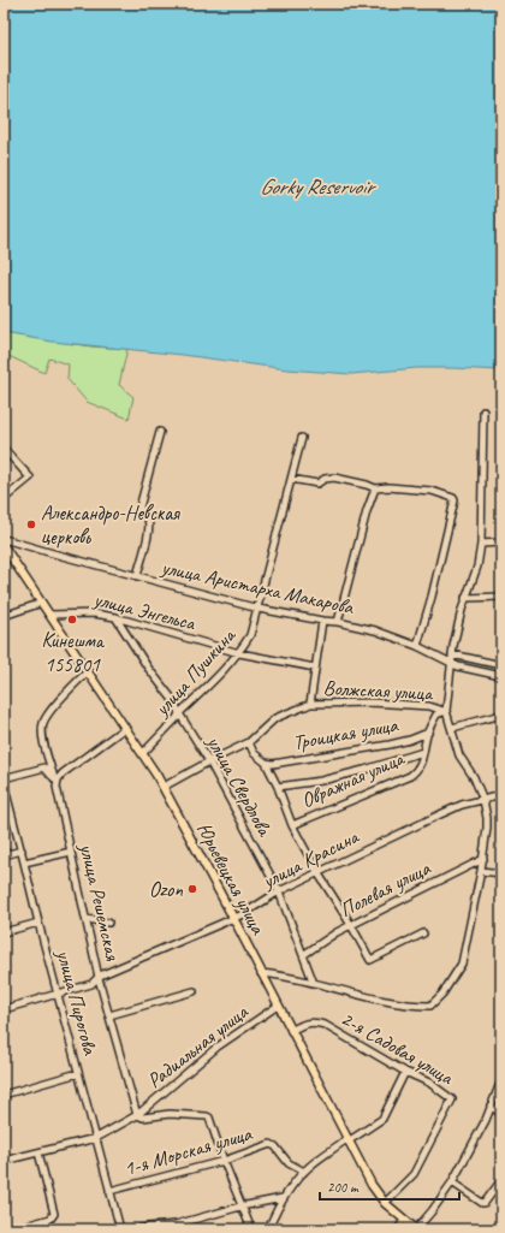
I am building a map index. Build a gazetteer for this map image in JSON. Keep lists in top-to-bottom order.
{
  "streets": {
    "main road": ["Юрьевецкая улица"],
    "street": [
      "улица Аристарха Макарова",
      "улица Энгельса",
      "улица Пушкина",
      "Волжская улица",
      "Троицкая улица",
      "Овражная улица",
      "улица Свердлова",
      "улица Красина",
      "Полевая улица",
      "улица Решемская",
      "улица Пирогова",
      "Радиальная улица",
      "2-я Садовая улица",
      "1-я Морская улица"
    ]
  },
  "crossings": [
    ["улица Аристарха Макарова", "улица Пушкина"],
    ["улица Энгельса", "улица Пушкина"],
    ["улица Энгельса", "улица Свердлова"],
    ["улица Энгельса", "Юрьевецкая улица"],
    ["улица Пушкина", "улица Свердлова"],
    ["улица Пушкина", "Юрьевецкая улица"],
    ["Волжская улица", "Овражная улица"],
    ["Троицкая улица", "Овражная улица"],
    ["улица Свердлова", "улица Красина"],
    ["улица Свердлова", "Полевая улица"],
    ["улица Красина", "Юрьевецкая улица"],
    ["улица Красина", "улица Решемская"],
    ["улица Красина", "улица Пирогова"],
    ["Юрьевецкая улица", "улица Решемская"],
    ["Юрьевецкая улица", "Радиальная улица"],
    ["Юрьевецкая улица", "2-я Садовая улица"],
    ["улица Решемская", "Радиальная улица"],
    ["улица Пирогова", "Радиальная улица"],
    ["улица Пирогова", "1-я Морская улица"]
  ],
  "water": ["Gorky Reservoir"],
  "places": ["Александро-Невская церковь", "Кинешма 155801", "Ozon"],
  "scale_bar": "200 m"
}
